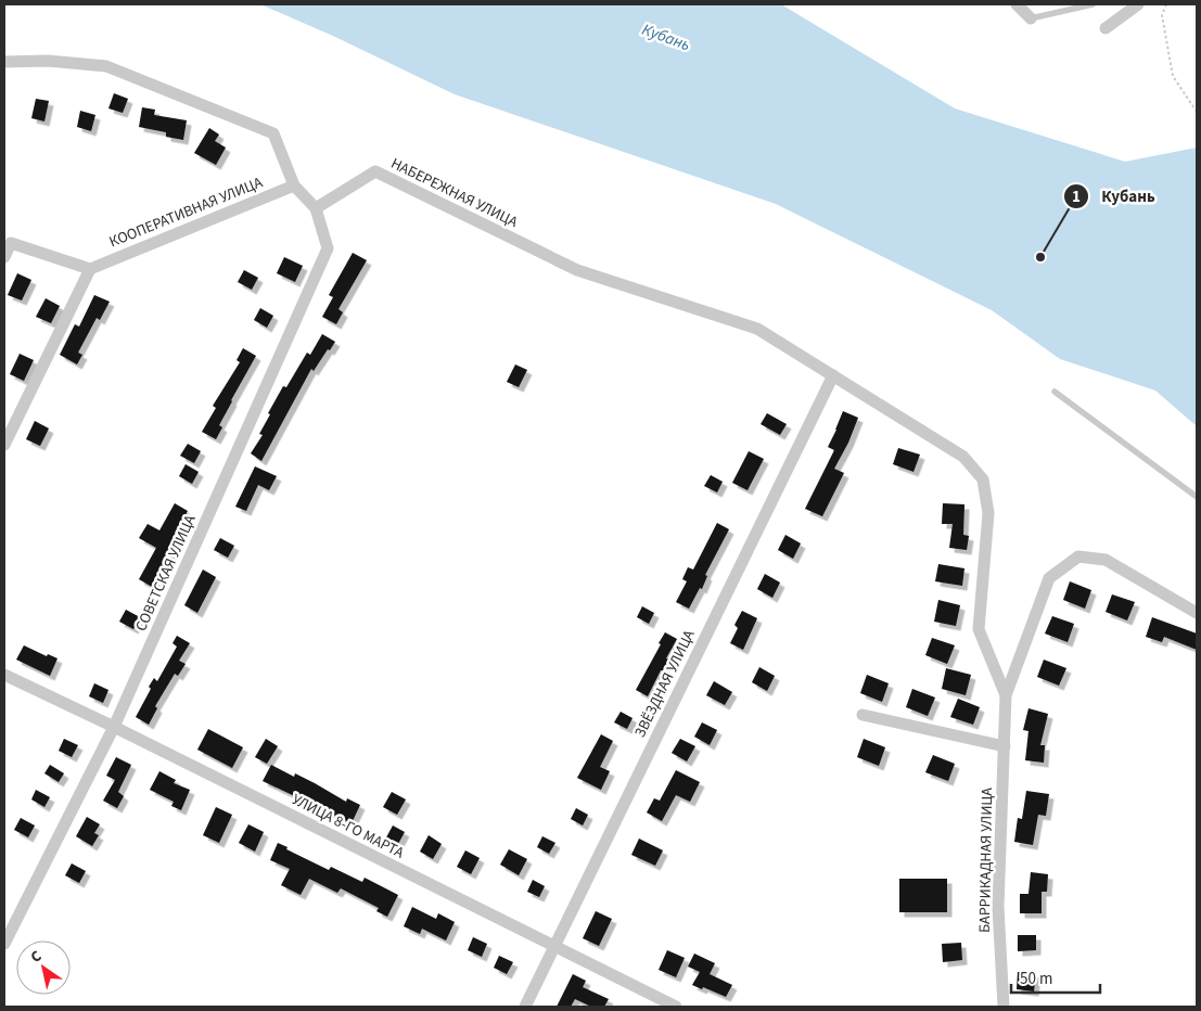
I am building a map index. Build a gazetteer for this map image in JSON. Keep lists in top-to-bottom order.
{
  "streets": {
    "street": [
      "НАБЕРЕЖНАЯ УЛИЦА",
      "КООПЕРАТИВНАЯ УЛИЦА",
      "СОВЕТСКАЯ УЛИЦА",
      "ЗВЁЗДНАЯ УЛИЦА",
      "УЛИЦА 8-ГО МАРТА",
      "БАРРИКАДНАЯ УЛИЦА"
    ]
  },
  "crossings": [
    ["НАБЕРЕЖНАЯ УЛИЦА", "СОВЕТСКАЯ УЛИЦА"],
    ["НАБЕРЕЖНАЯ УЛИЦА", "ЗВЁЗДНАЯ УЛИЦА"],
    ["НАБЕРЕЖНАЯ УЛИЦА", "БАРРИКАДНАЯ УЛИЦА"],
    ["СОВЕТСКАЯ УЛИЦА", "УЛИЦА 8-ГО МАРТА"],
    ["ЗВЁЗДНАЯ УЛИЦА", "УЛИЦА 8-ГО МАРТА"],
    ["ЗВЁЗДНАЯ УЛИЦА", "БАРРИКАДНАЯ УЛИЦА"]
  ],
  "water": ["Кубань"],
  "places": ["Кубань"],
  "scale_bar": "50 m",
  "north": "top left"
}
